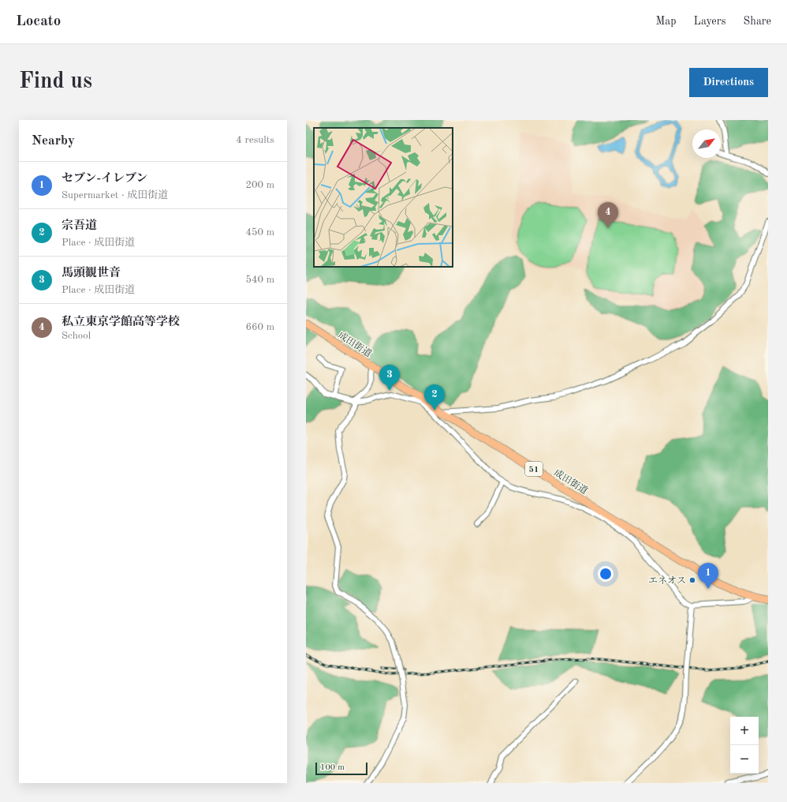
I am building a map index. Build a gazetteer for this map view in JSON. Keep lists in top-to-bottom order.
{
  "streets": {
    "highway": ["成田街道", "51"]
  },
  "places": ["エネオス"],
  "scale_bar": "100 m",
  "north": "top right",
  "page": {
    "header": "Locato",
    "nav": ["Map", "Layers", "Share"],
    "buttons": "Directions",
    "title": "Find us",
    "heading": ["Nearby", "4 results"],
    "list": [
      {
        "mark": "1",
        "name": "セブン-イレブン",
        "note": "Supermarket · 成田街道",
        "value": "200 m"
      },
      {
        "mark": "2",
        "name": "宗吾道",
        "note": "Place · 成田街道",
        "value": "450 m"
      },
      {
        "mark": "3",
        "name": "馬頭観世音",
        "note": "Place · 成田街道",
        "value": "540 m"
      },
      {
        "mark": "4",
        "name": "私立東京学館高等学校",
        "note": "School",
        "value": "660 m"
      }
    ],
    "pins": [
      "4",
      "3",
      "2",
      "1"
    ],
    "map_buttons": ["+", "−"],
    "scale": "100 m"
  }
}
